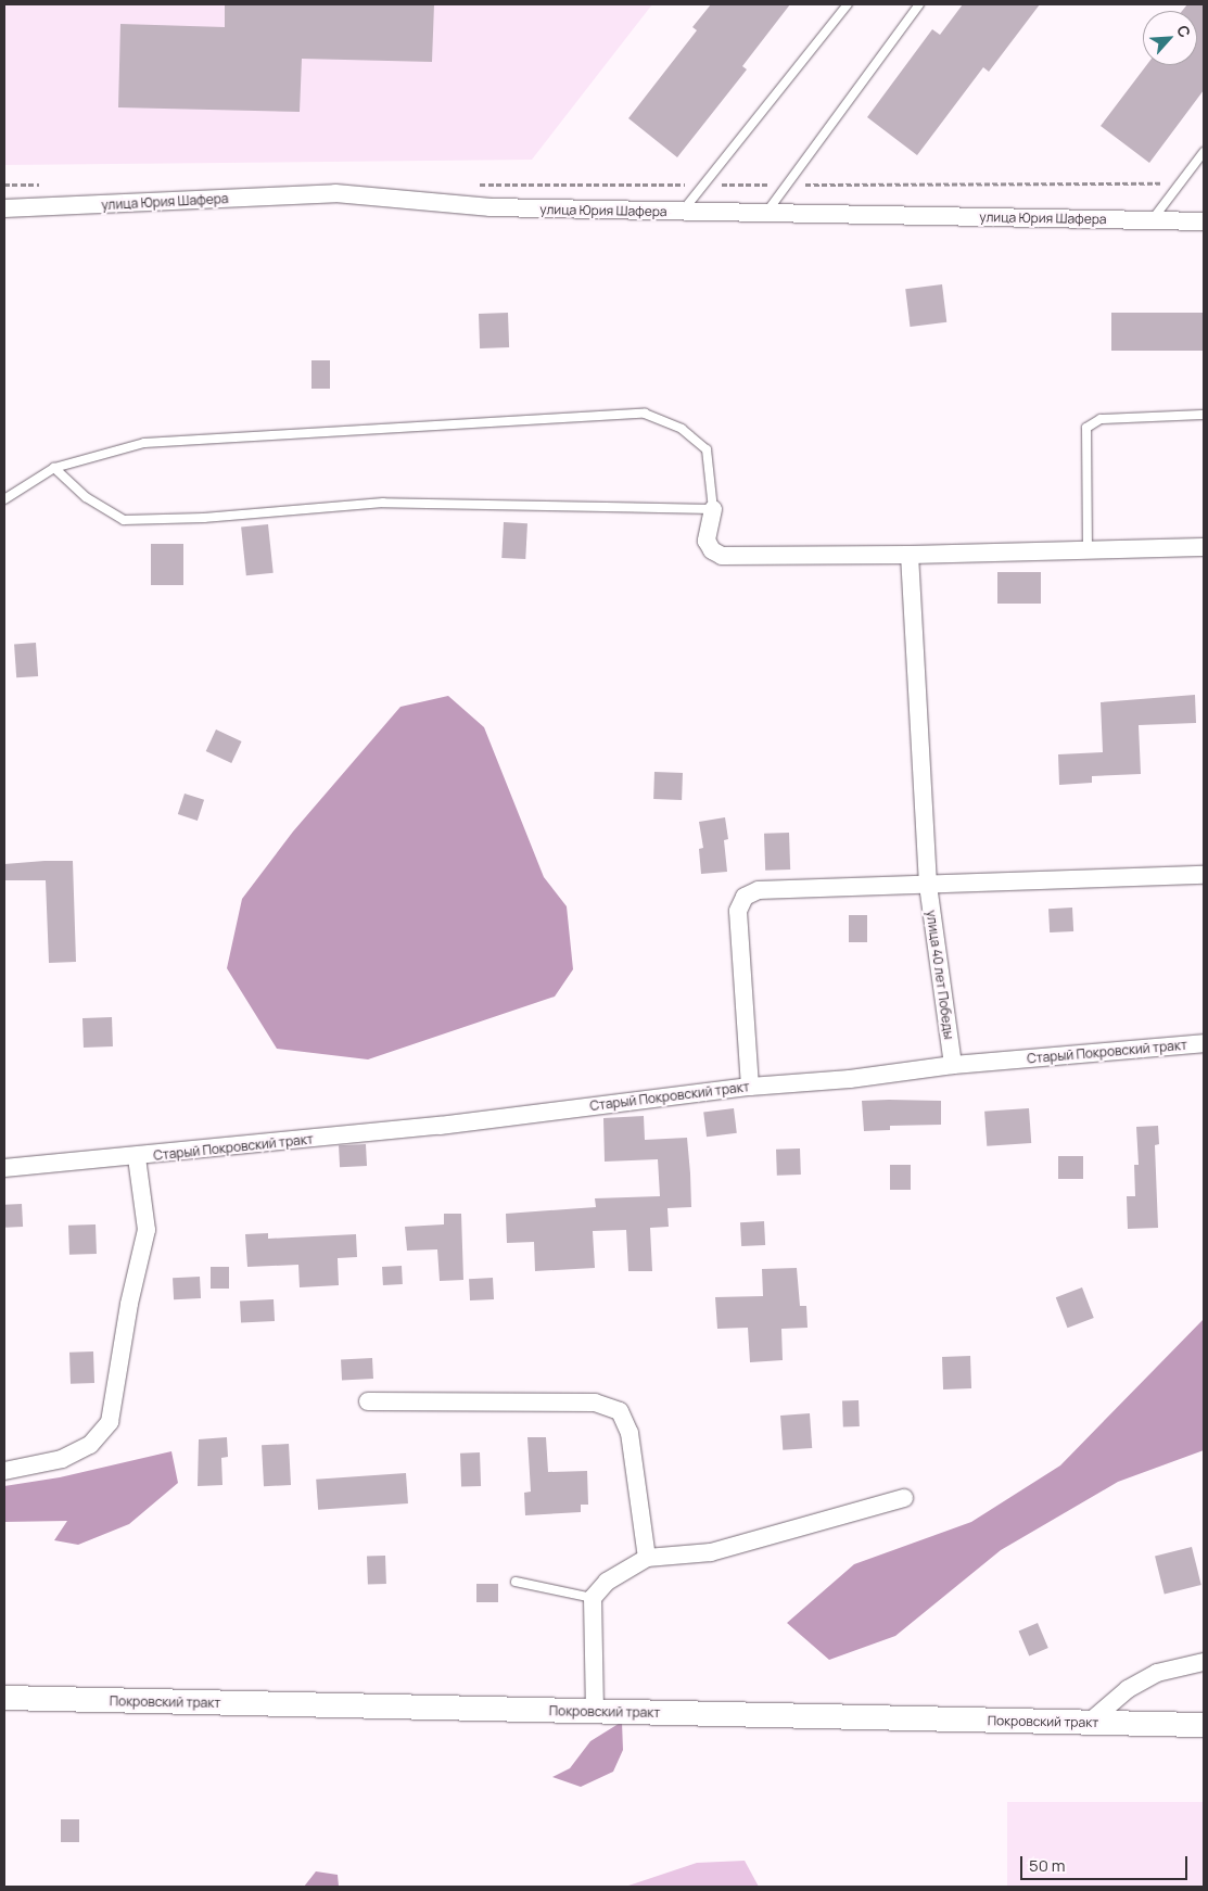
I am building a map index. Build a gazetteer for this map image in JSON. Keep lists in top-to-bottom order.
{
  "streets": {
    "main road": ["Покровский тракт"],
    "street": ["улица Юрия Шафера", "улица 40 лет Победы", "Старый Покровский тракт"]
  },
  "crossings": [
    ["улица 40 лет Победы", "Старый Покровский тракт"]
  ],
  "scale_bar": "50 m",
  "north": "top right"
}
